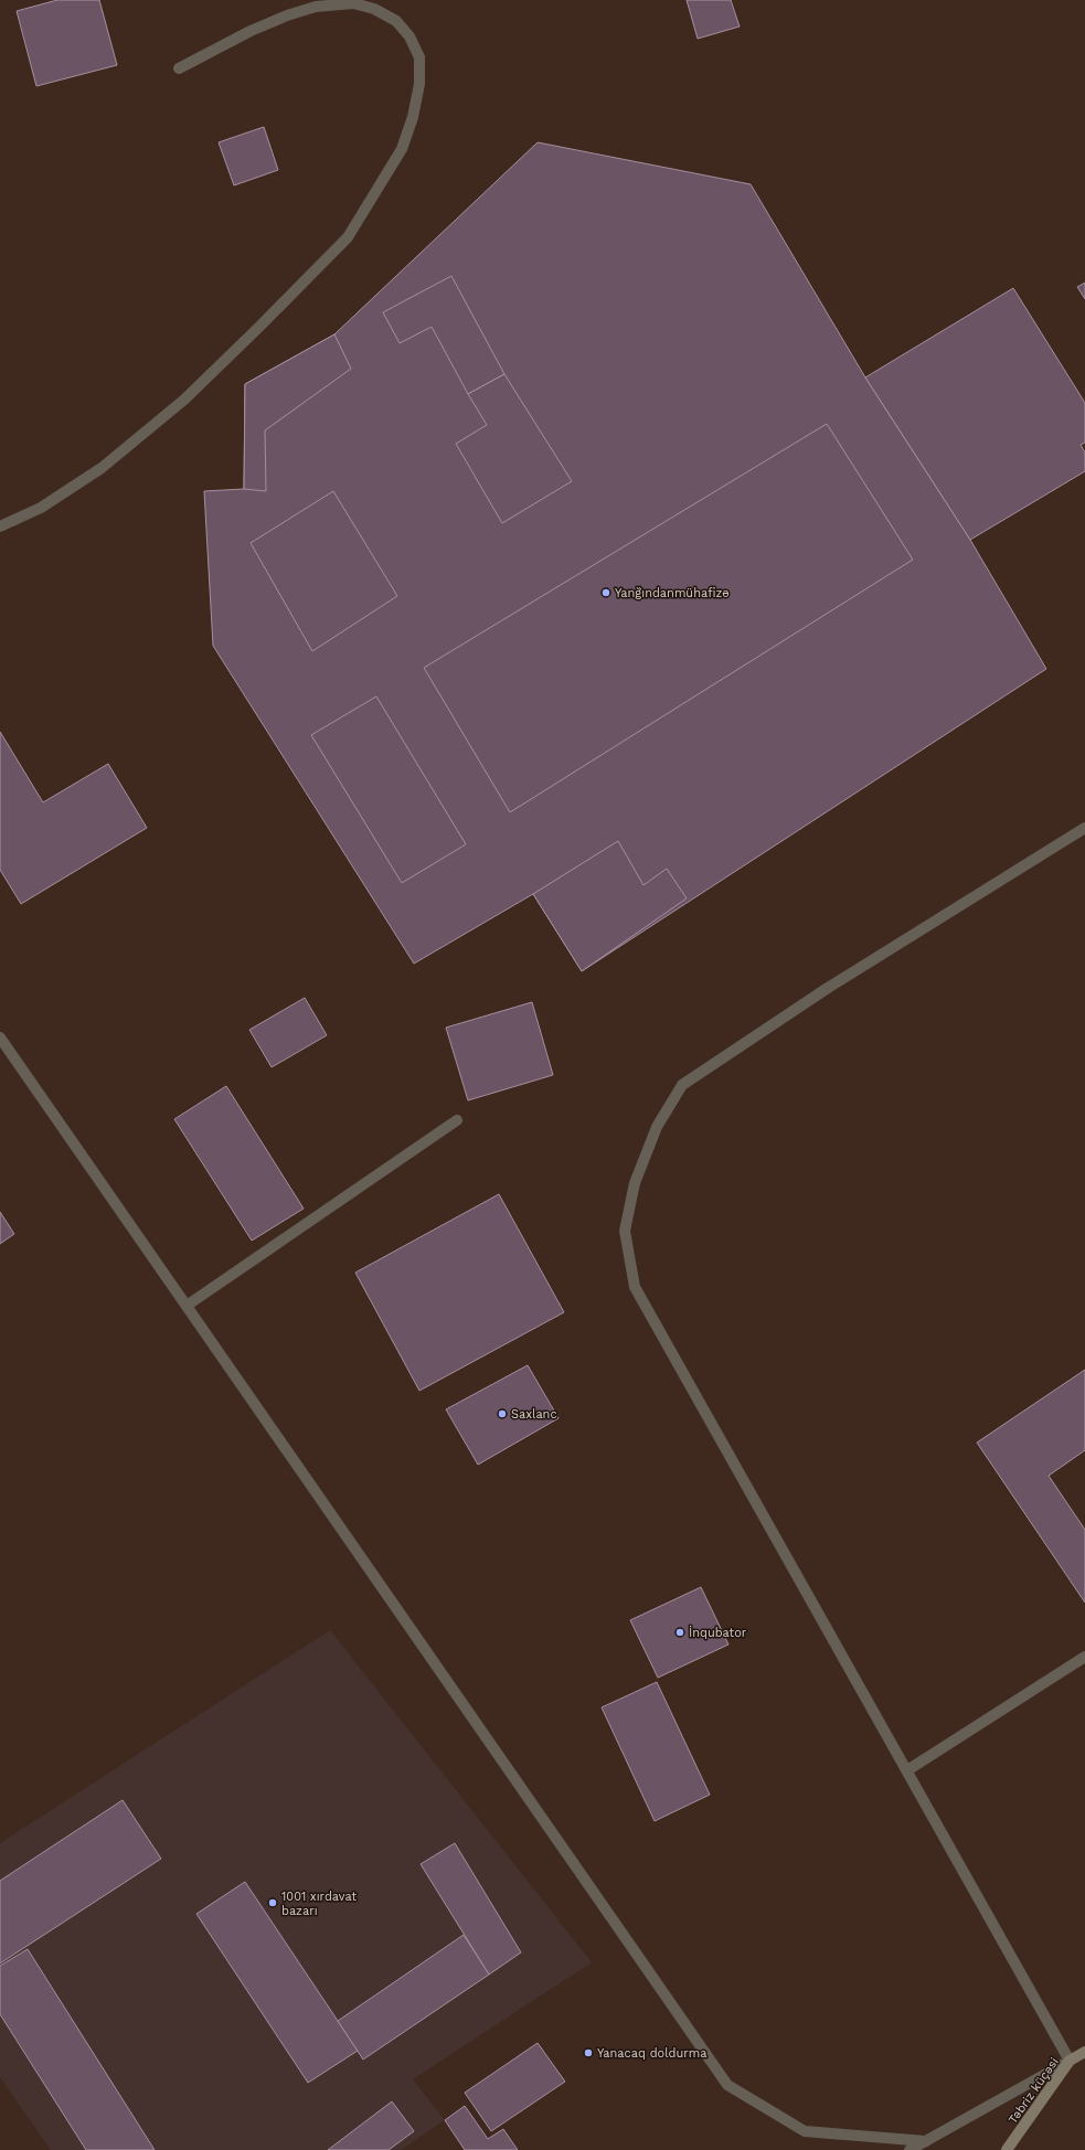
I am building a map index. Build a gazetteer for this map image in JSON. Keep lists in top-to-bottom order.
{
  "streets": {
    "main road": ["Təbriz küçəsi"]
  },
  "places": [
    "Yanğındanmühafizə",
    "Saxlanc",
    "İnqubator",
    "1001 xırdavat bazarı",
    "Yanacaq doldurma"
  ]
}
